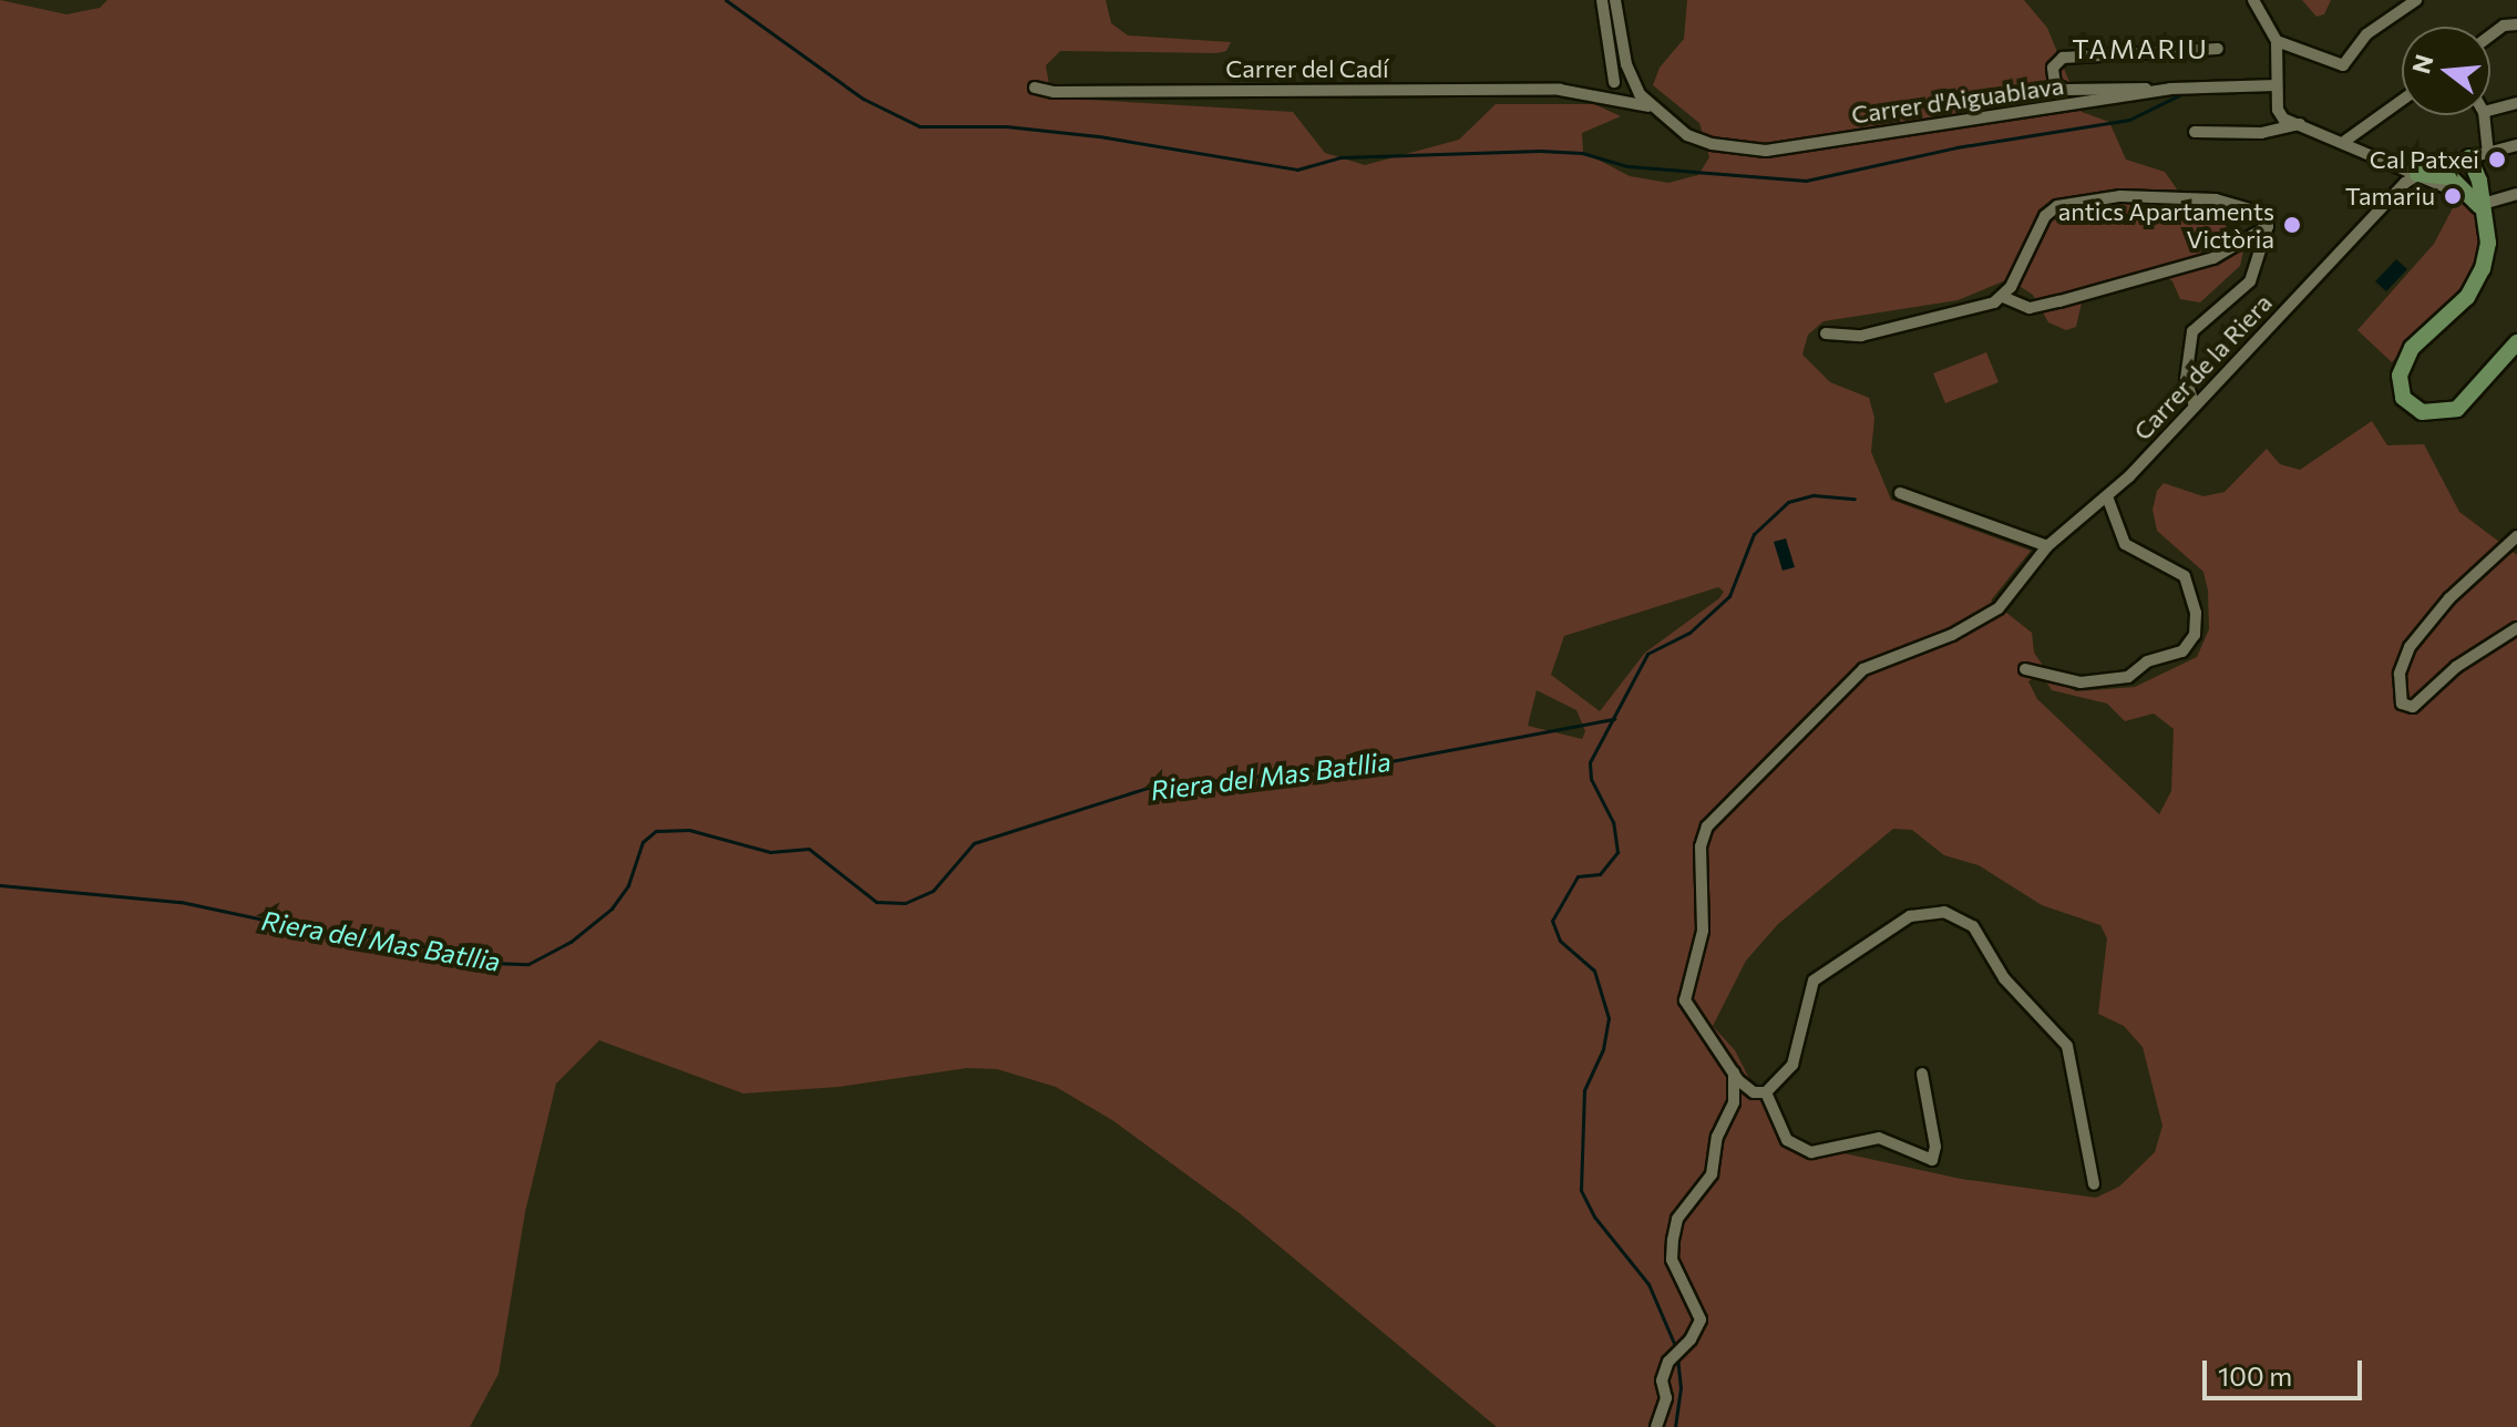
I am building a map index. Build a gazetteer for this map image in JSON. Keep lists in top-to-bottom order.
{
  "streets": {
    "street": ["Carrer del Cadí", "Carrer d'Aiguablava", "Carrer de la Riera"]
  },
  "crossings": [
    ["Carrer del Cadí", "Carrer d'Aiguablava"]
  ],
  "districts": ["TAMARIU"],
  "water": ["Riera del Mas Batllia"],
  "places": ["Cal Patxei", "Tamariu", "antics Apartaments Victòria"],
  "scale_bar": "100 m",
  "north": "left"
}
